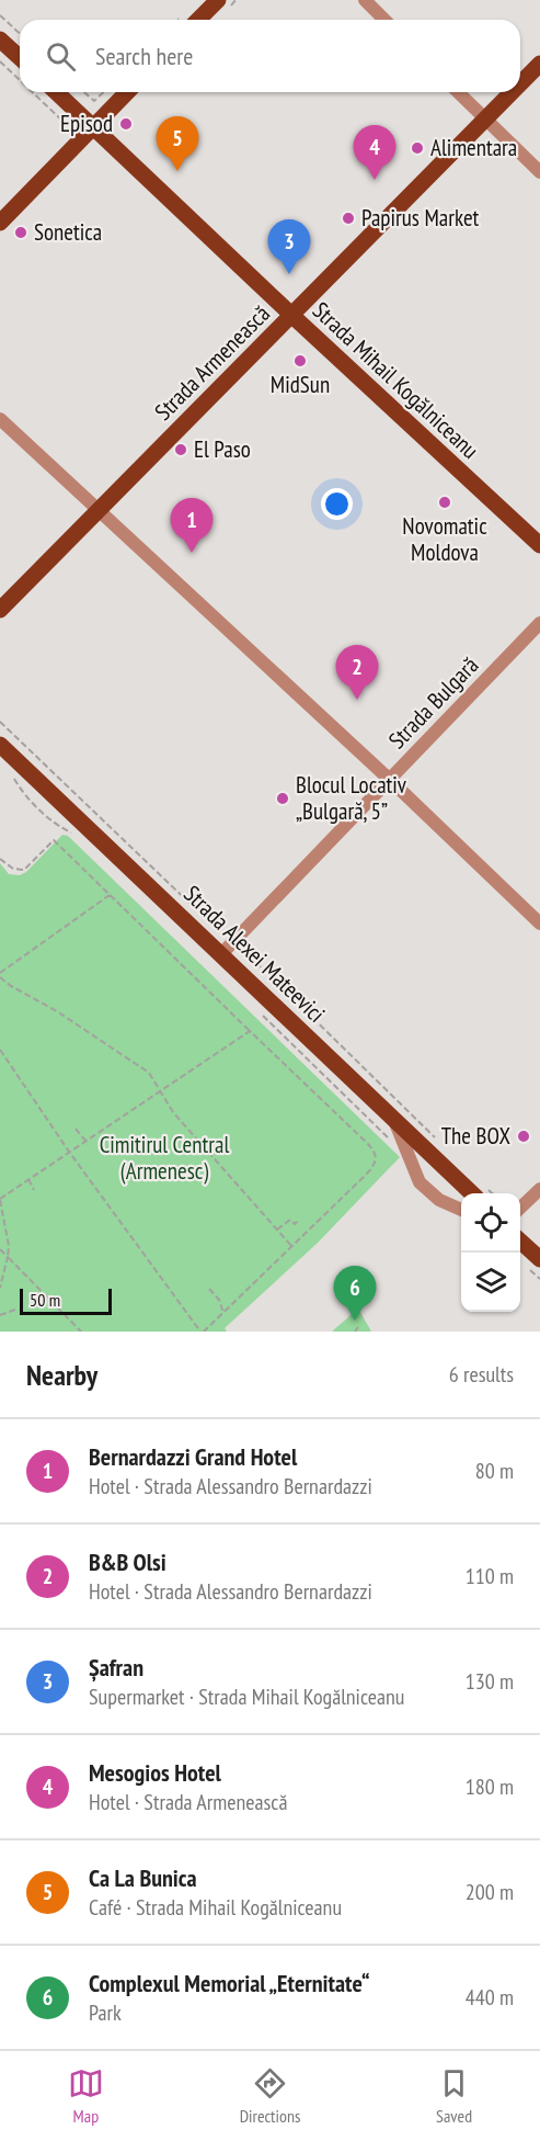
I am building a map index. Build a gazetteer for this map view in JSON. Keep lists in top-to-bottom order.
{
  "streets": {
    "main road": ["Strada Armenească", "Strada Mihail Kogălniceanu", "Strada Alexei Mateevici"],
    "street": ["Strada Bulgară"]
  },
  "crossings": [
    ["Strada Armenească", "Strada Mihail Kogălniceanu"],
    ["Strada Bulgară", "Strada Alexei Mateevici"]
  ],
  "parks": ["Cimitirul Central (Armenesc)"],
  "places": [
    "Episod",
    "Alimentara",
    "Papirus Market",
    "Sonetica",
    "MidSun",
    "El Paso",
    "Novomatic Moldova",
    "Blocul Locativ „Bulgară, 5”",
    "The BOX"
  ],
  "scale_bar": "50 m",
  "page": {
    "search": "Search here",
    "pins": [
      "5",
      "4",
      "3",
      "1",
      "2",
      "6"
    ],
    "scale": "50 m",
    "heading": ["Nearby", "6 results"],
    "list": [
      {
        "mark": "1",
        "name": "Bernardazzi Grand Hotel",
        "note": "Hotel · Strada Alessandro Bernardazzi",
        "value": "80 m"
      },
      {
        "mark": "2",
        "name": "B&B Olsi",
        "note": "Hotel · Strada Alessandro Bernardazzi",
        "value": "110 m"
      },
      {
        "mark": "3",
        "name": "Șafran",
        "note": "Supermarket · Strada Mihail Kogălniceanu",
        "value": "130 m"
      },
      {
        "mark": "4",
        "name": "Mesogios Hotel",
        "note": "Hotel · Strada Armenească",
        "value": "180 m"
      },
      {
        "mark": "5",
        "name": "Ca La Bunica",
        "note": "Café · Strada Mihail Kogălniceanu",
        "value": "200 m"
      },
      {
        "mark": "6",
        "name": "Complexul Memorial „Eternitate“",
        "note": "Park",
        "value": "440 m"
      }
    ],
    "nav": ["Map", "Directions", "Saved"]
  }
}
